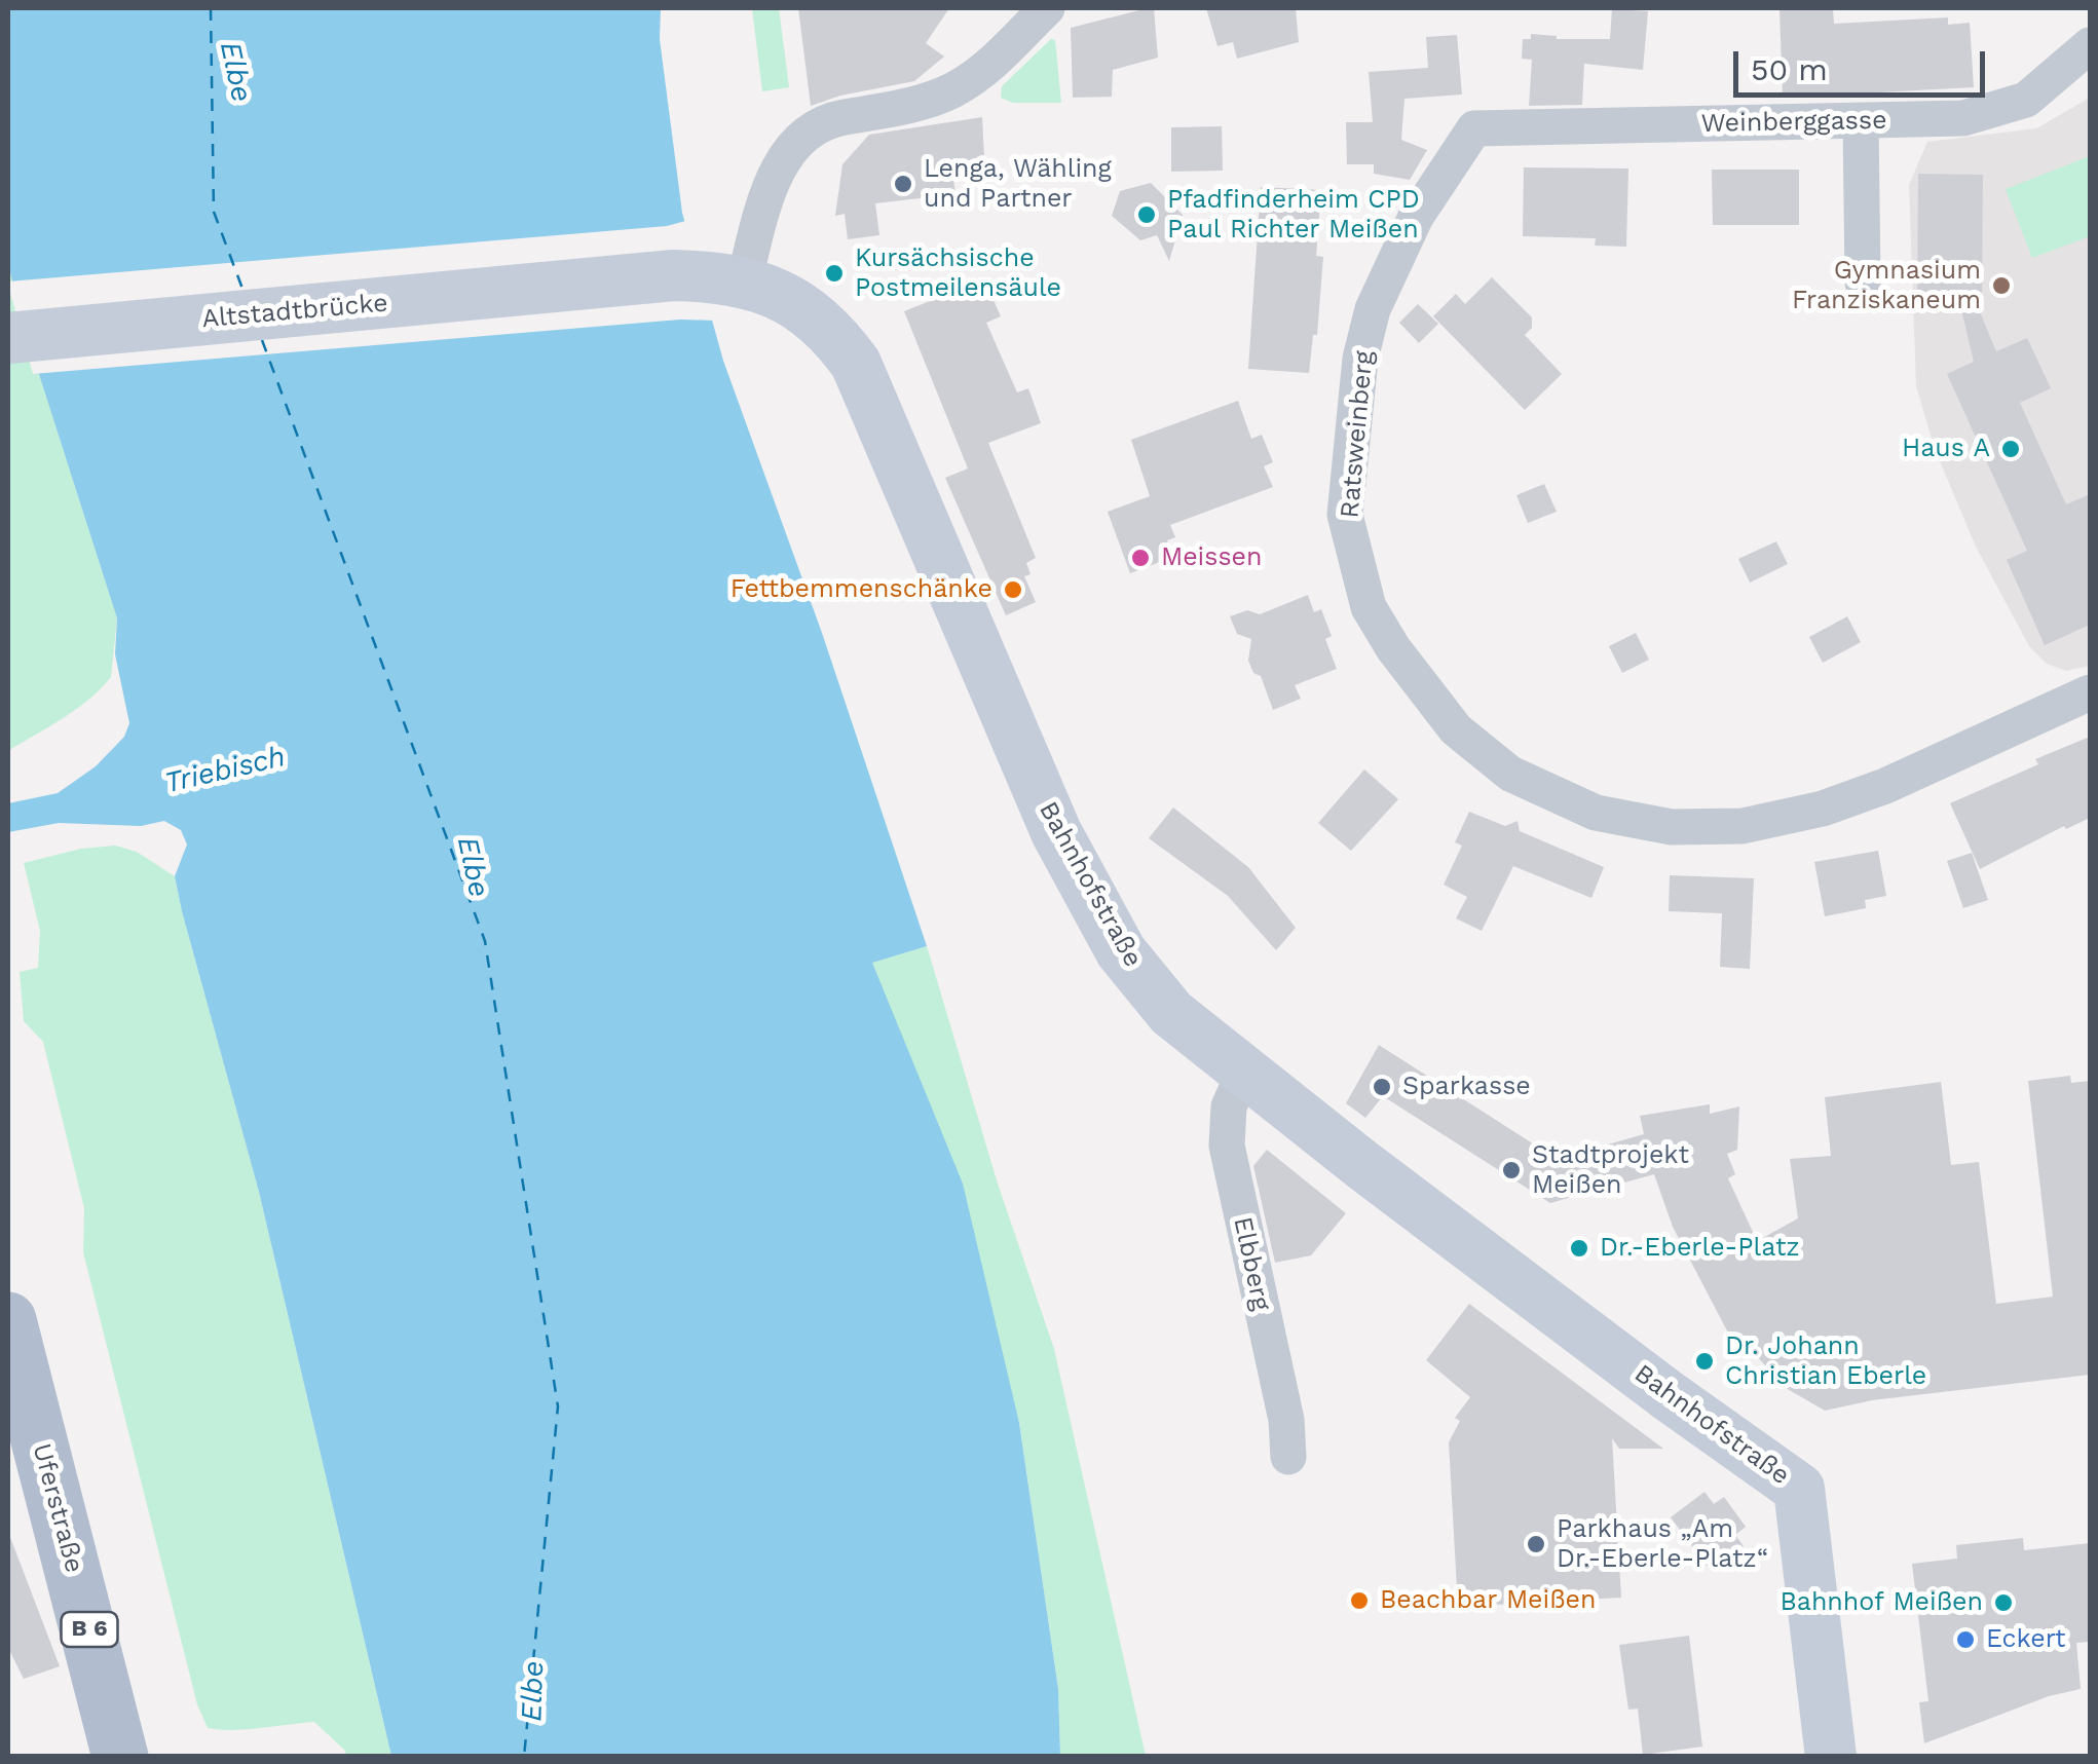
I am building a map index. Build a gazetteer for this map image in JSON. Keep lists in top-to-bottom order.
{
  "streets": {
    "main road": [
      "Altstadtbrücke",
      "Bahnhofstraße",
      "Uferstraße",
      "B 6"
    ],
    "street": ["Weinberggasse", "Ratsweinberg", "Elbberg"]
  },
  "crossings": [
    ["Weinberggasse", "Ratsweinberg"],
    ["Altstadtbrücke", "Bahnhofstraße"],
    ["Bahnhofstraße", "Elbberg"]
  ],
  "water": ["Elbe", "Triebisch"],
  "places": [
    "Lenga, Wähling und Partner",
    "Pfadfinderheim CPD Paul Richter Meißen",
    "Kursächsische Postmeilensäule",
    "Gymnasium Franziskaneum",
    "Haus A",
    "Meissen",
    "Fettbemmenschänke",
    "Sparkasse",
    "Stadtprojekt Meißen",
    "Dr.-Eberle-Platz",
    "Dr. Johann Christian Eberle",
    "Parkhaus „Am Dr.-Eberle-Platz“",
    "Beachbar Meißen",
    "Bahnhof Meißen",
    "Eckert"
  ],
  "scale_bar": "50 m"
}
